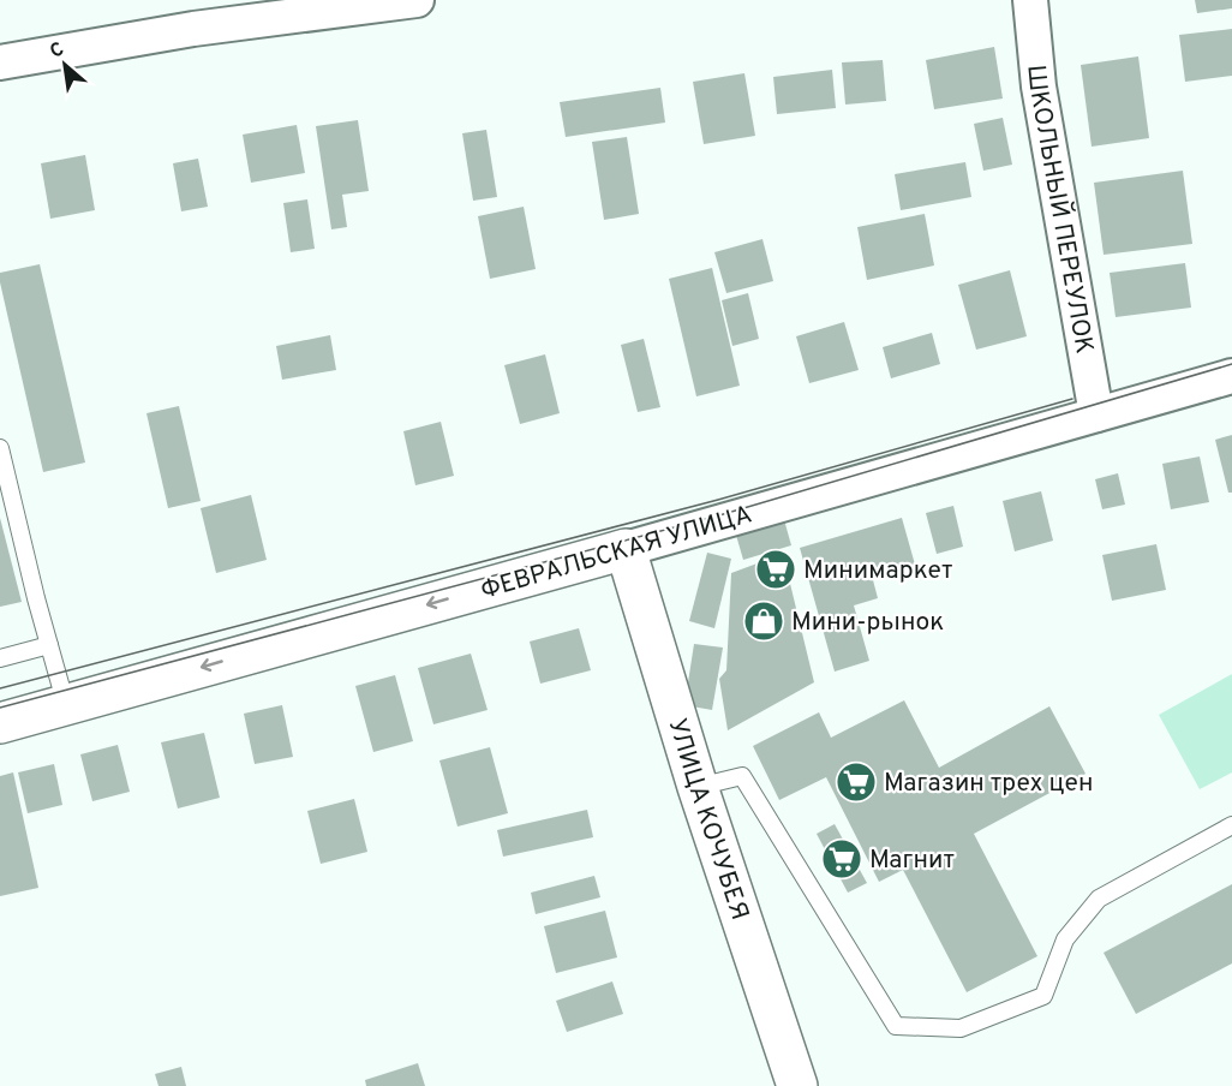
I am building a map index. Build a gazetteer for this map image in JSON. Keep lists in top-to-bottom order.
{
  "streets": {
    "street": ["ШКОЛЬНЫЙ ПЕРЕУЛОК", "ФЕВРАЛЬСКАЯ УЛИЦА", "УЛИЦА КОЧУБЕЯ"]
  },
  "crossings": [
    ["ШКОЛЬНЫЙ ПЕРЕУЛОК", "ФЕВРАЛЬСКАЯ УЛИЦА"],
    ["ФЕВРАЛЬСКАЯ УЛИЦА", "УЛИЦА КОЧУБЕЯ"]
  ],
  "one_way": ["ФЕВРАЛЬСКАЯ УЛИЦА"],
  "places": {
    "supermarket": ["Минимаркет", "Магазин трех цен", "Магнит"],
    "shop": ["Мини-рынок"]
  },
  "north": "top left"
}
